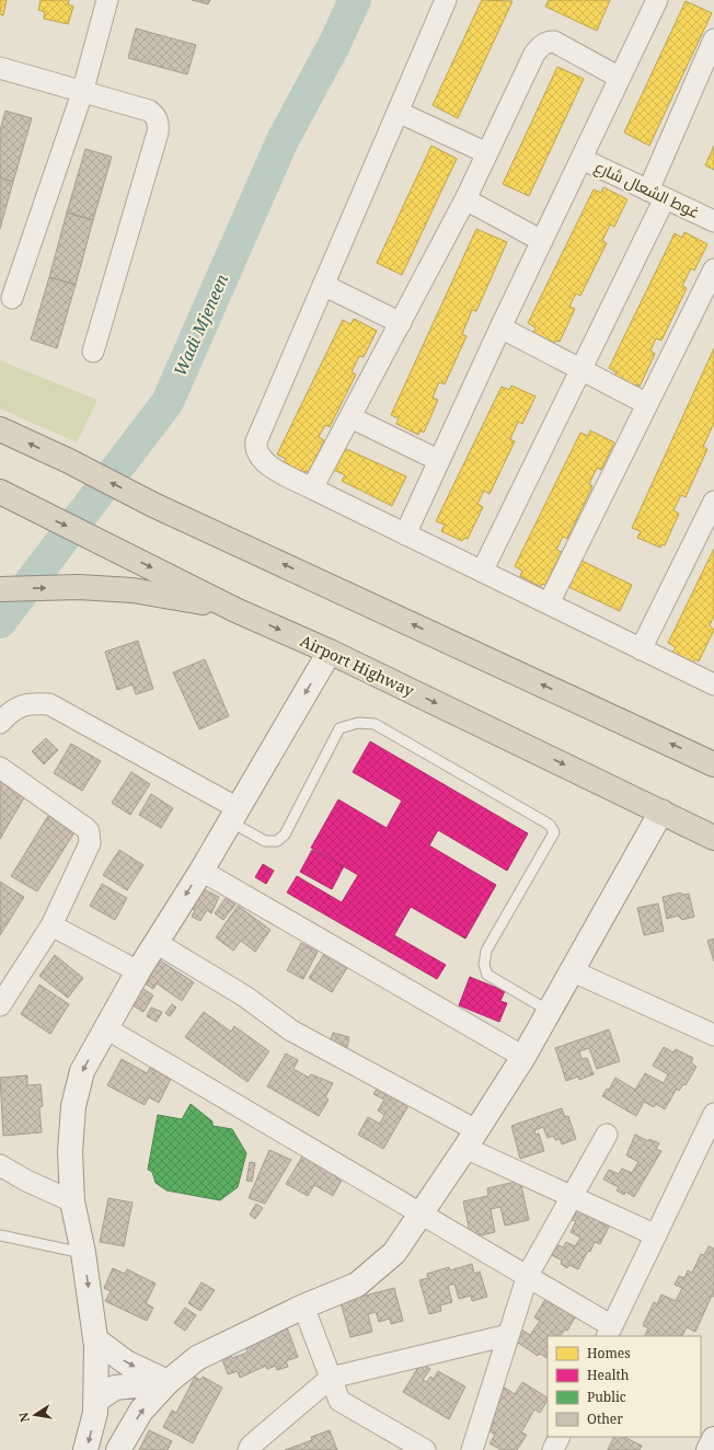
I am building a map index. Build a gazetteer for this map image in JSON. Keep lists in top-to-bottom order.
{
  "streets": {
    "highway": ["Airport Highway"],
    "street": ["غوط الشعال شارع"]
  },
  "water": ["Wadi Mjeneen"],
  "legend": [
    "Homes",
    "Health",
    "Public",
    "Other"
  ],
  "north": "left"
}
